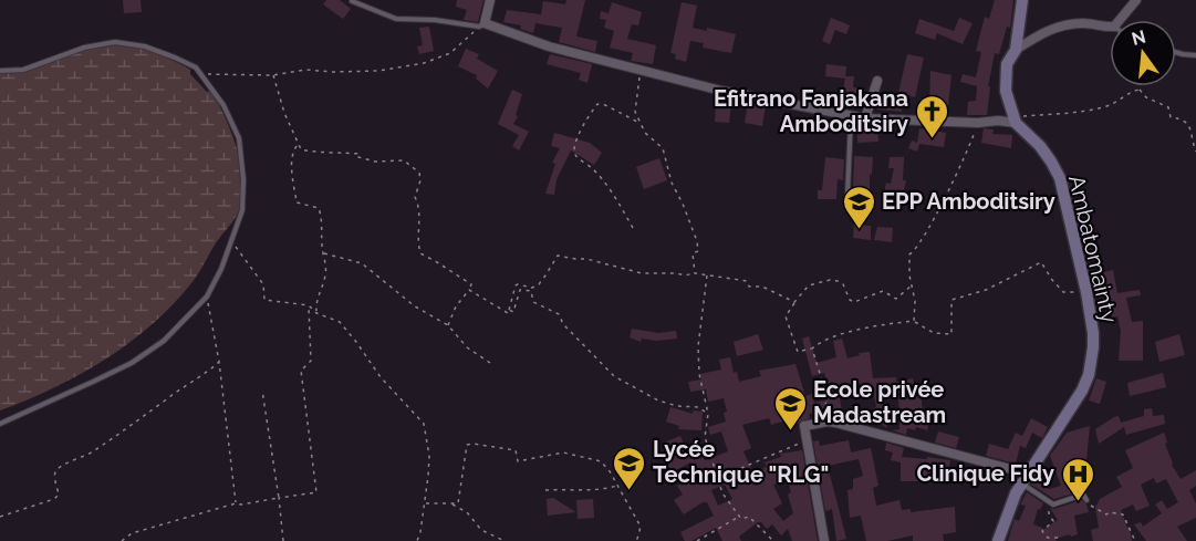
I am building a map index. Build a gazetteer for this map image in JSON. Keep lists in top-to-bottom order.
{
  "streets": {
    "main road": ["Ambatomainty"]
  },
  "places": {
    "church": ["Efitrano Fanjakana Amboditsiry"],
    "school or university": ["EPP Amboditsiry", "Ecole privée Madastream", "Lycée Technique \"RLG\""],
    "hospital": ["Clinique Fidy"]
  },
  "north": "top"
}
